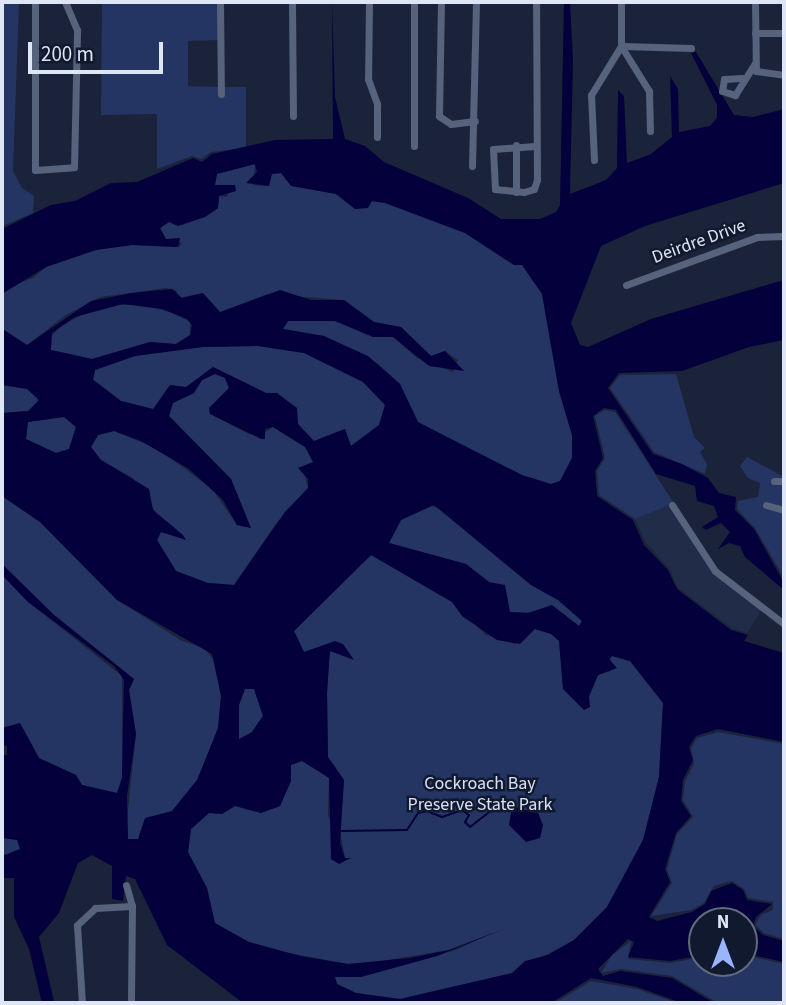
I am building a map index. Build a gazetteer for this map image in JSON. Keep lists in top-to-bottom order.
{
  "streets": {
    "street": ["Deirdre Drive"]
  },
  "parks": ["Cockroach Bay Preserve State Park"],
  "scale_bar": "200 m",
  "north": "top"
}
